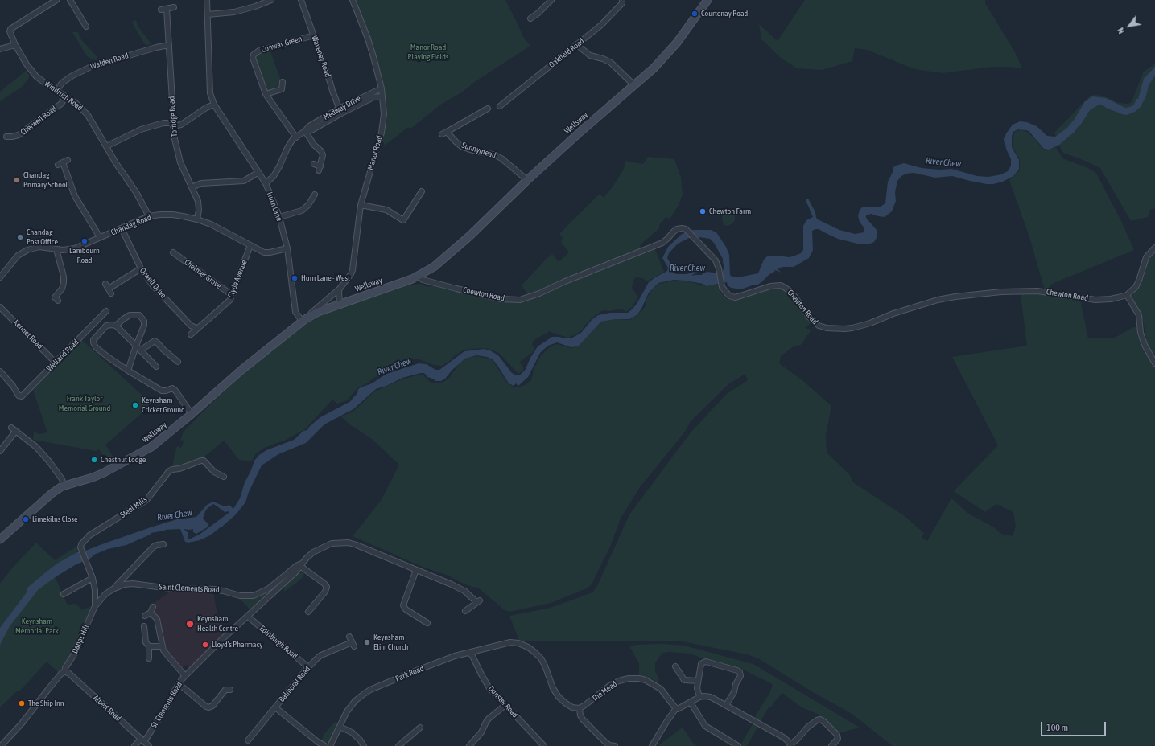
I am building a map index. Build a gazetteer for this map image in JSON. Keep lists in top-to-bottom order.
{
  "streets": {
    "main road": ["Wellsway"],
    "street": [
      "Conway Green",
      "Oakfield Road",
      "Waveney Road",
      "Walden Road",
      "Windrush Road",
      "Medway Drive",
      "Torridge Road",
      "Cherwell Road",
      "Sunnymead",
      "Manor Road",
      "Hurn Lane",
      "Chandag Road",
      "Chelmer Grove",
      "Clyde Avenue",
      "Orwell Drive",
      "Chewton Road",
      "Kennet Road",
      "Welland Road",
      "Steel Mills",
      "Saint Clements Road",
      "Dapps Hill",
      "Edinburgh Road",
      "Park Road",
      "Balmoral Road",
      "The Mead",
      "Dunster Road",
      "St. Clements Road",
      "Albert Road"
    ]
  },
  "crossings": [
    ["Conway Green", "Waveney Road"],
    ["Conway Green", "Medway Drive"],
    ["Waveney Road", "Medway Drive"],
    ["Walden Road", "Windrush Road"],
    ["Walden Road", "Torridge Road"],
    ["Windrush Road", "Cherwell Road"],
    ["Windrush Road", "Chandag Road"],
    ["Medway Drive", "Manor Road"],
    ["Medway Drive", "Hurn Lane"],
    ["Torridge Road", "Chandag Road"],
    ["Wellsway", "Sunnymead"],
    ["Wellsway", "Manor Road"],
    ["Wellsway", "Hurn Lane"],
    ["Wellsway", "Chewton Road"],
    ["Manor Road", "Hurn Lane"],
    ["Hurn Lane", "Chandag Road"],
    ["Chandag Road", "Clyde Avenue"],
    ["Chandag Road", "Orwell Drive"],
    ["Chelmer Grove", "Clyde Avenue"],
    ["Clyde Avenue", "Orwell Drive"],
    ["Kennet Road", "Welland Road"],
    ["Steel Mills", "Dapps Hill"],
    ["Saint Clements Road", "Dapps Hill"],
    ["Saint Clements Road", "Edinburgh Road"],
    ["Saint Clements Road", "St. Clements Road"],
    ["Dapps Hill", "Albert Road"],
    ["Edinburgh Road", "Balmoral Road"],
    ["Edinburgh Road", "St. Clements Road"],
    ["Park Road", "The Mead"],
    ["Park Road", "Dunster Road"],
    ["St. Clements Road", "Albert Road"]
  ],
  "water": ["River Chew"],
  "parks": ["Manor Road Playing Fields", "Frank Taylor Memorial Ground", "Keynsham Memorial Park"],
  "places": [
    "Courtenay Road",
    "Chandag Primary School",
    "Chewton Farm",
    "Chandag Post Office",
    "Lambourn Road",
    "Hurn Lane - West",
    "Keynsham Cricket Ground",
    "Chestnut Lodge",
    "Limekilns Close",
    "Keynsham Health Centre",
    "Keynsham Elim Church",
    "Lloyd's Pharmacy",
    "The Ship Inn"
  ],
  "scale_bar": "100 m",
  "north": "bottom left"
}
